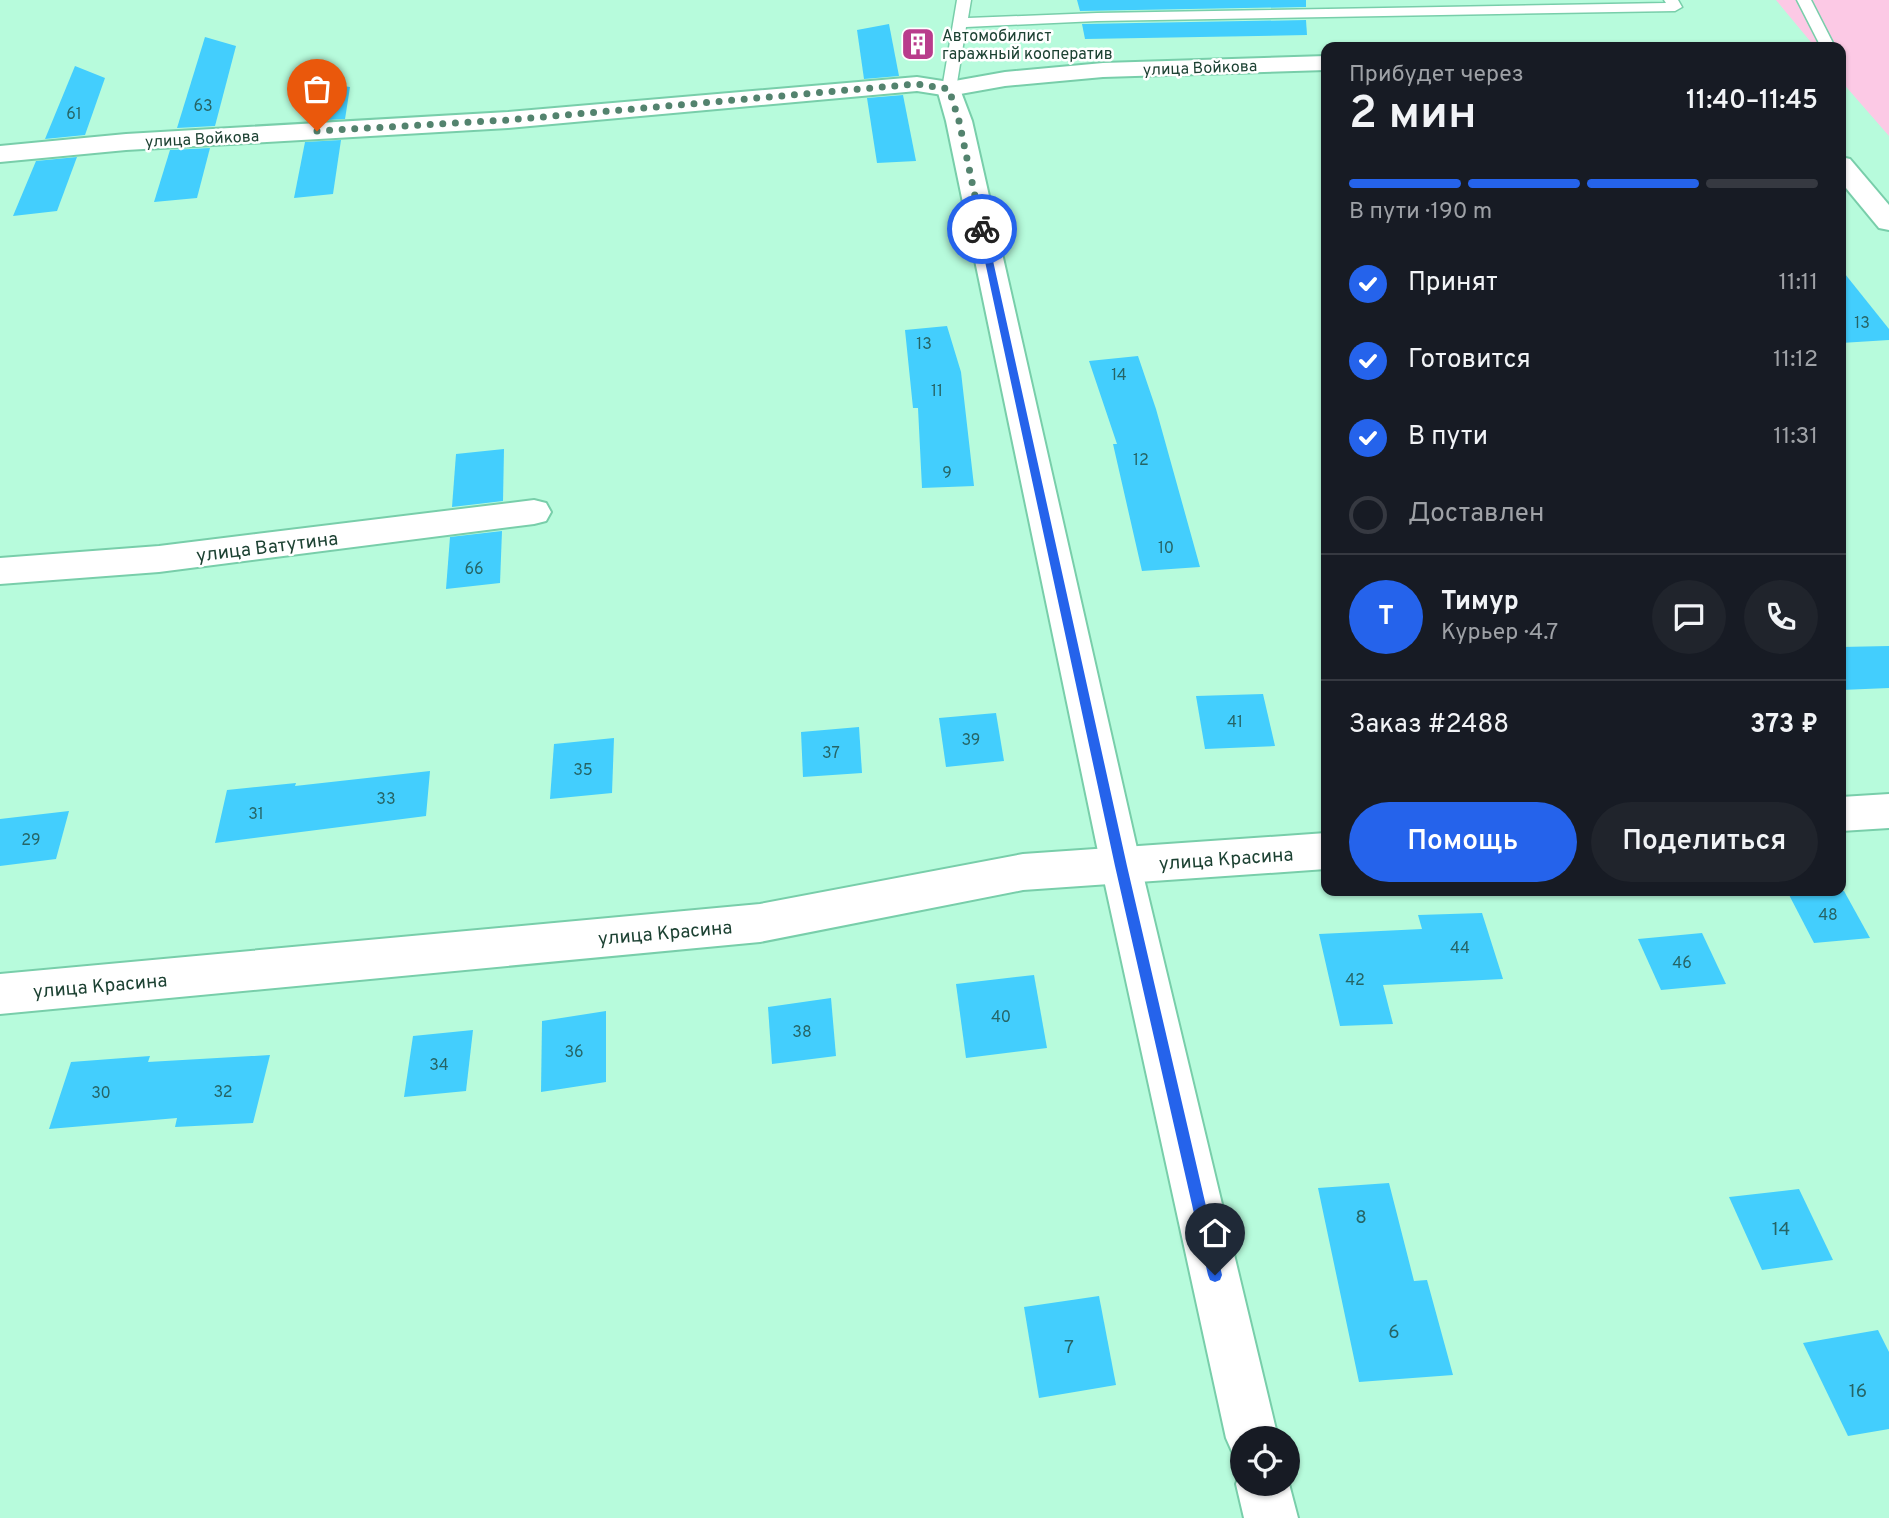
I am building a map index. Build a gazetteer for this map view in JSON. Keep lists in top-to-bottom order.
{
  "streets": {
    "street": ["улица Войкова", "улица Ватутина", "улица Красина"]
  },
  "places": {
    "building": ["Автомобилист гаражный кооператив"]
  },
  "house_numbers": [
    "63",
    "61",
    "13",
    "13",
    "14",
    "11",
    "12",
    "9",
    "10",
    "66",
    "41",
    "39",
    "37",
    "35",
    "33",
    "31",
    "29",
    "48",
    "44",
    "46",
    "42",
    "40",
    "38",
    "36",
    "34",
    "32",
    "30",
    "8",
    "14",
    "6",
    "7",
    "16"
  ],
  "page": {
    "heading": ["2 мин", "Прибудет через", "11:40–11:45"],
    "panel": [
      "Тимур",
      "Курьер · 4.7",
      "Заказ #2488",
      "373 ₽"
    ],
    "bar": "В пути · 190 m",
    "list": [
      ["Принят", "11:11"],
      ["Готовится", "11:12"],
      ["В пути", "11:31"],
      "Доставлен"
    ],
    "round": "Т",
    "buttons": ["Помощь", "Поделиться"]
  }
}
